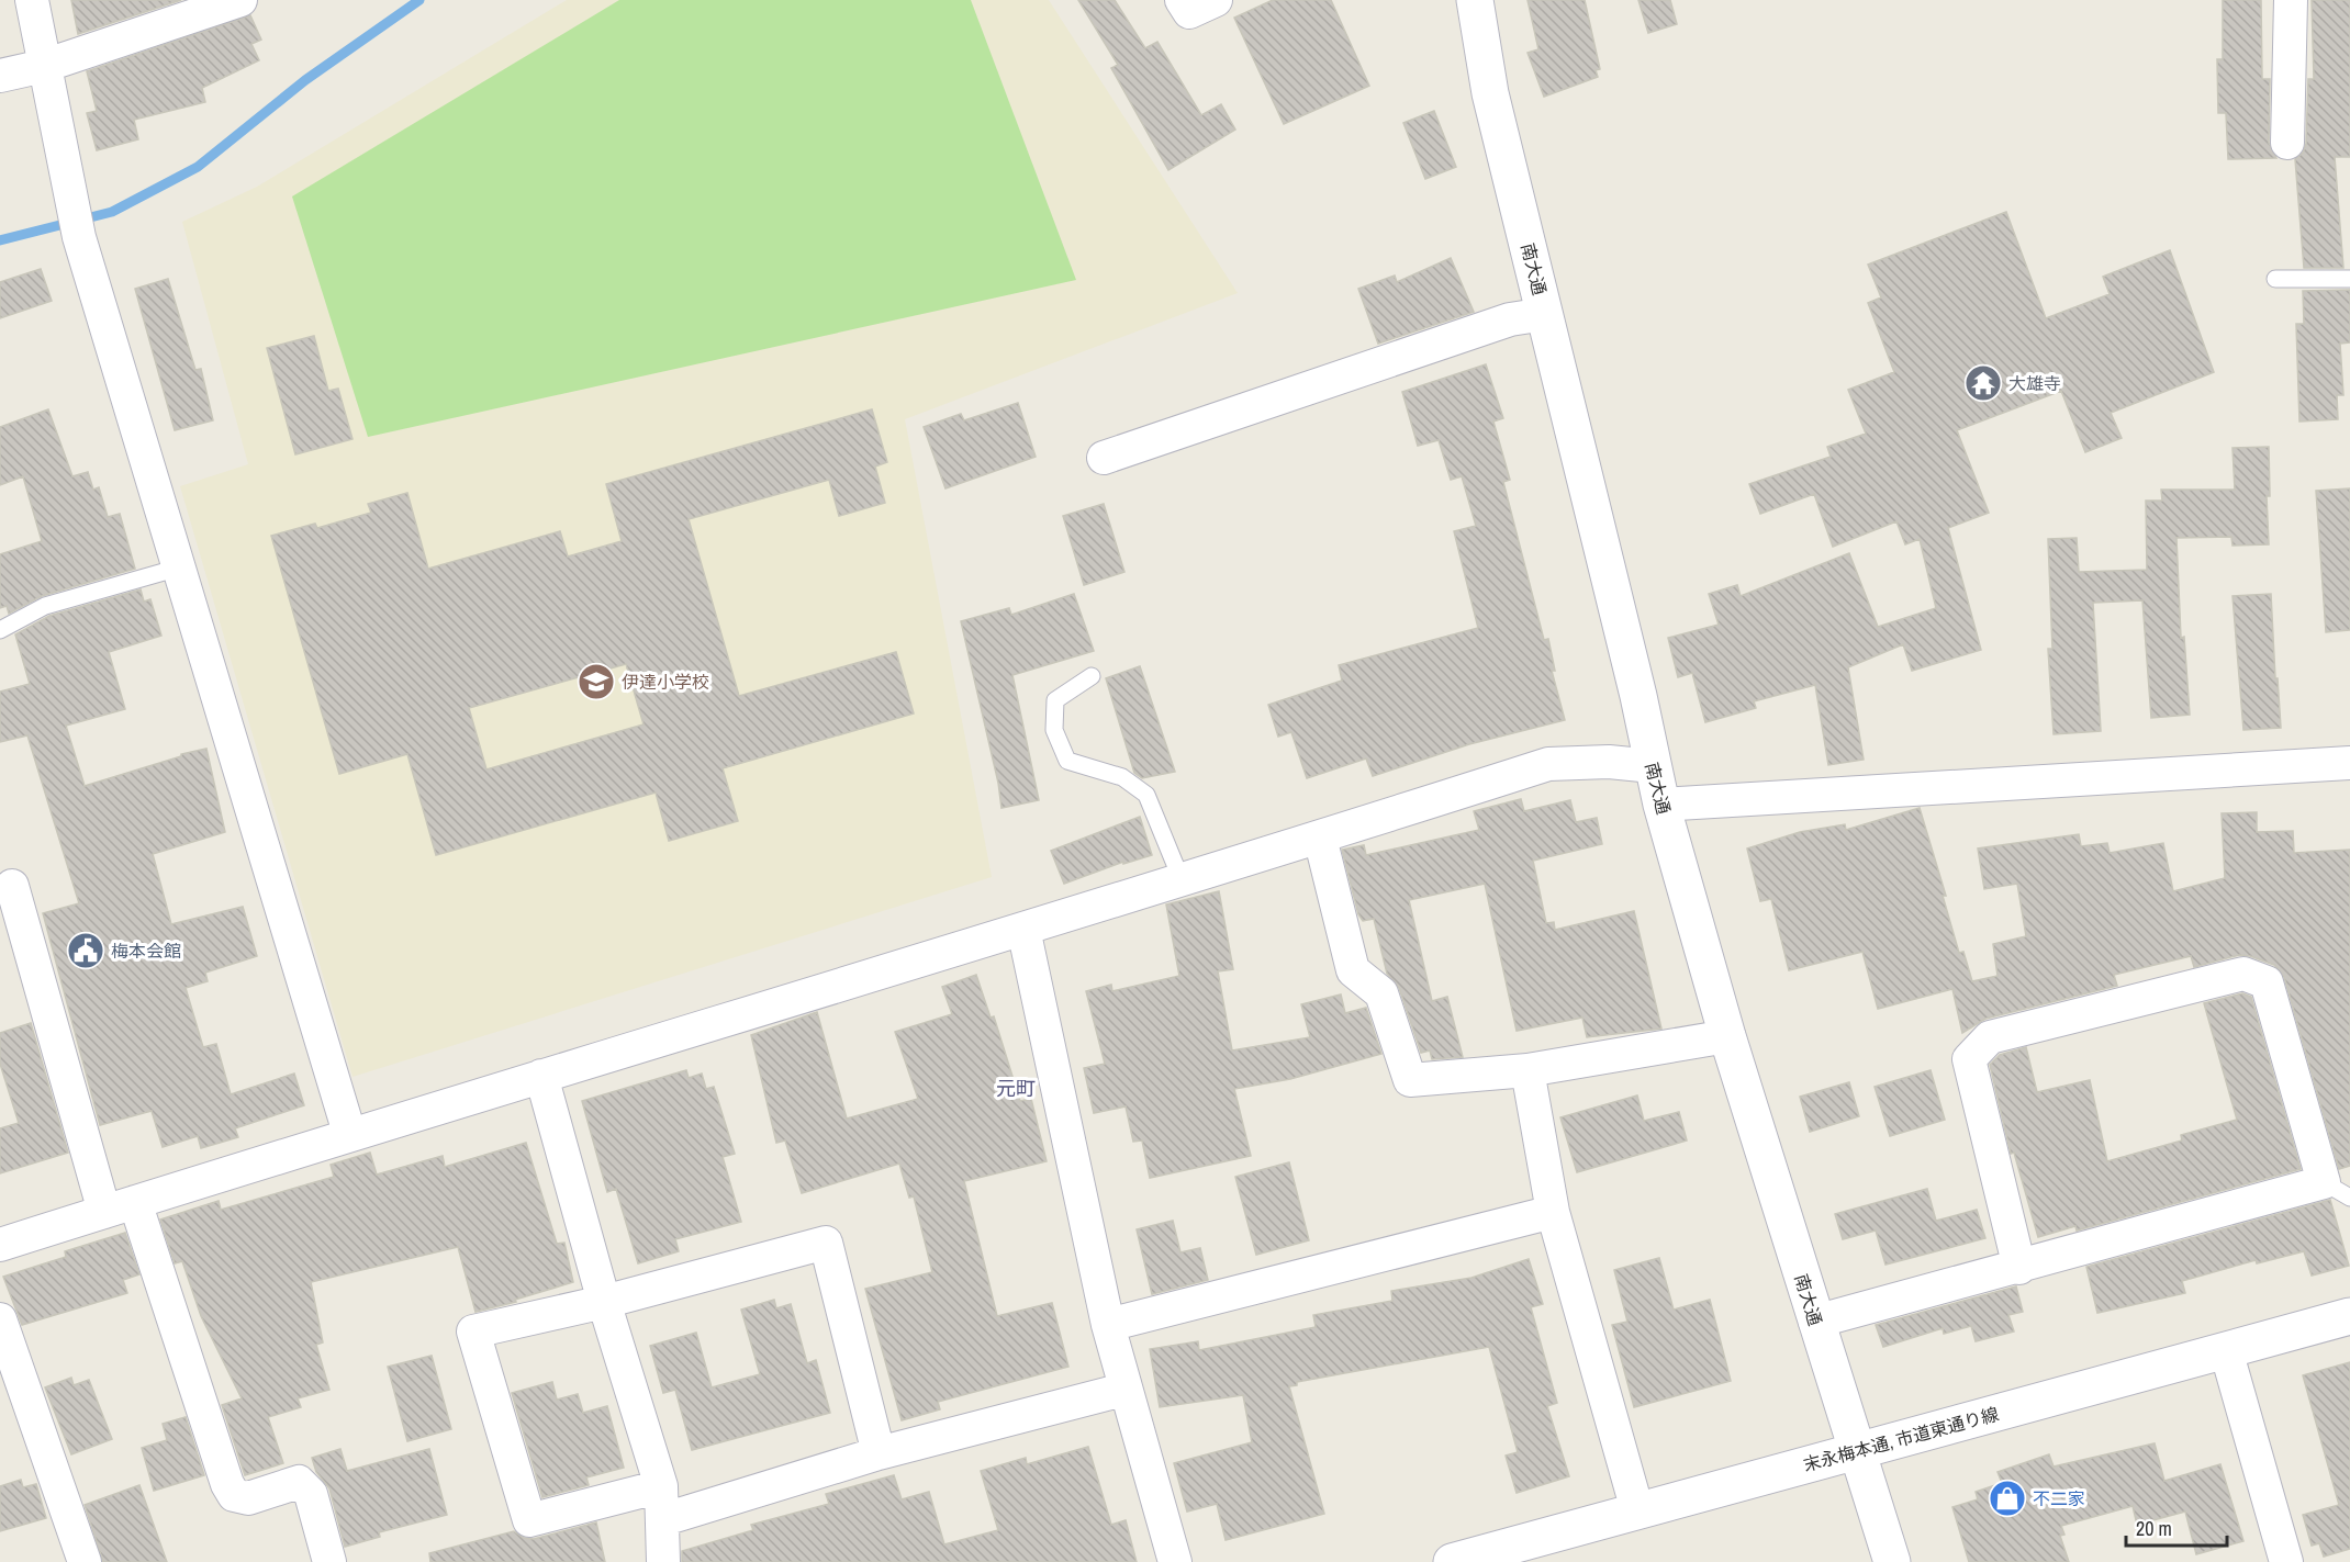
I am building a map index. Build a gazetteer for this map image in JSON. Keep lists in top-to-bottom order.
{
  "streets": {
    "street": ["南大通", "末永梅本通, 市道東通り線"]
  },
  "crossings": [
    ["南大通", "末永梅本通, 市道東通り線"]
  ],
  "districts": ["元町"],
  "places": {
    "temple": ["大雄寺"],
    "school or university": ["伊達小学校"],
    "public building": ["梅本会館"],
    "shop": ["不二家"]
  },
  "scale_bar": "20 m"
}
